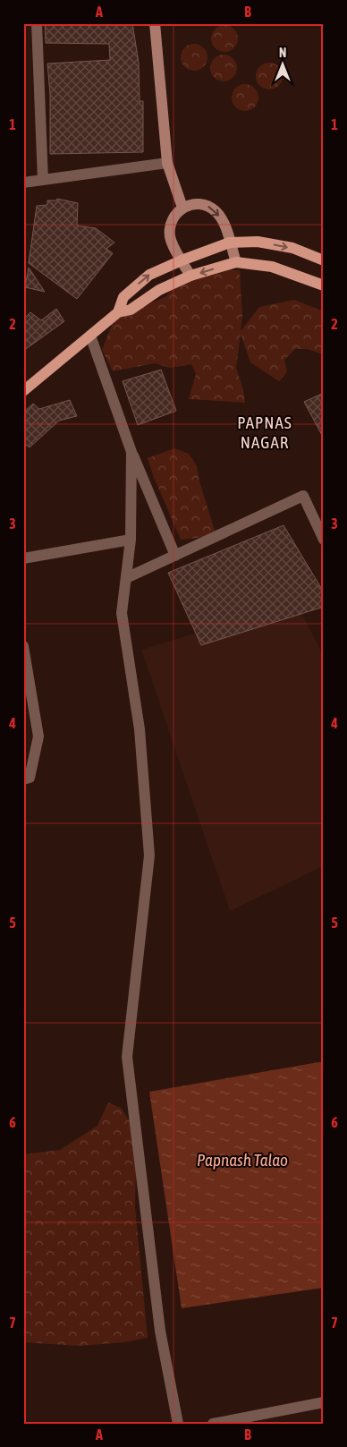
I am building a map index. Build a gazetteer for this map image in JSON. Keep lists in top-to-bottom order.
{
  "districts": ["PAPNAS NAGAR"],
  "water": ["Papnash Talao"],
  "north": "top",
  "grid": {
    "columns": ["A", "B"],
    "rows": [
      "1",
      "2",
      "3",
      "4",
      "5",
      "6",
      "7"
    ]
  }
}
